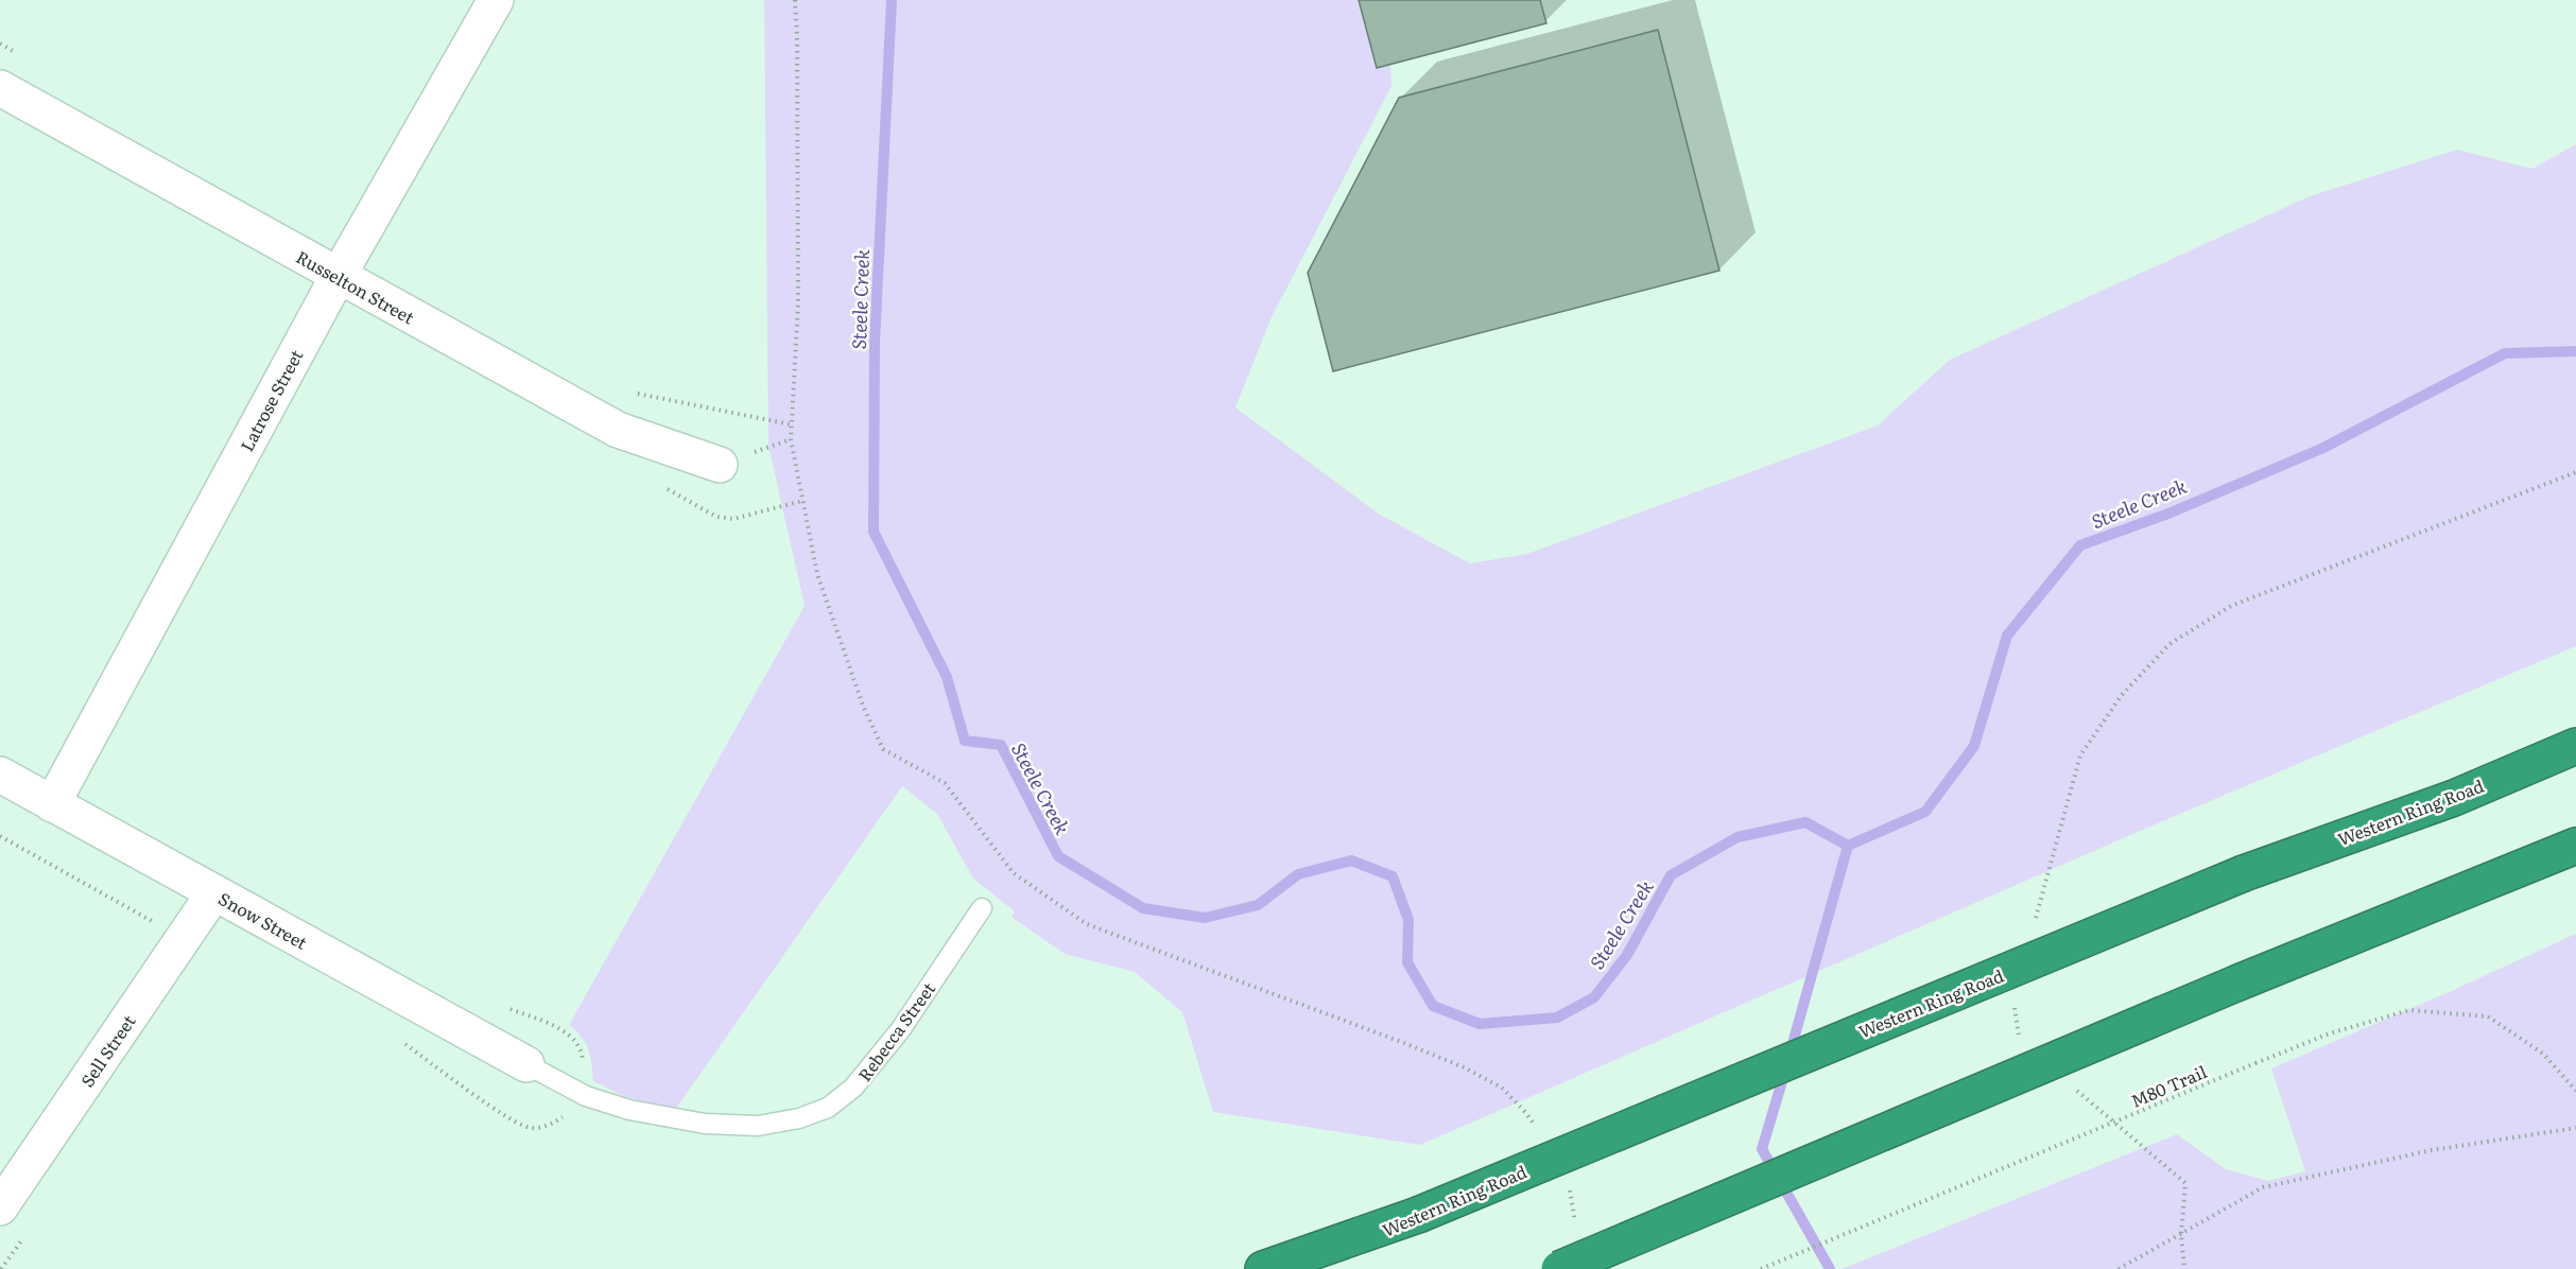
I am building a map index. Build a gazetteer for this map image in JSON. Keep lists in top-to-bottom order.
{
  "streets": {
    "highway": ["Western Ring Road"],
    "street": [
      "Russelton Street",
      "Latrose Street",
      "Snow Street",
      "Sell Street"
    ],
    "lane": ["Rebecca Street"],
    "path": ["M80 Trail"]
  },
  "crossings": [
    ["Russelton Street", "Latrose Street"],
    ["Latrose Street", "Snow Street"],
    ["Snow Street", "Rebecca Street"],
    ["Snow Street", "Sell Street"]
  ],
  "water": ["Steele Creek"]
}
